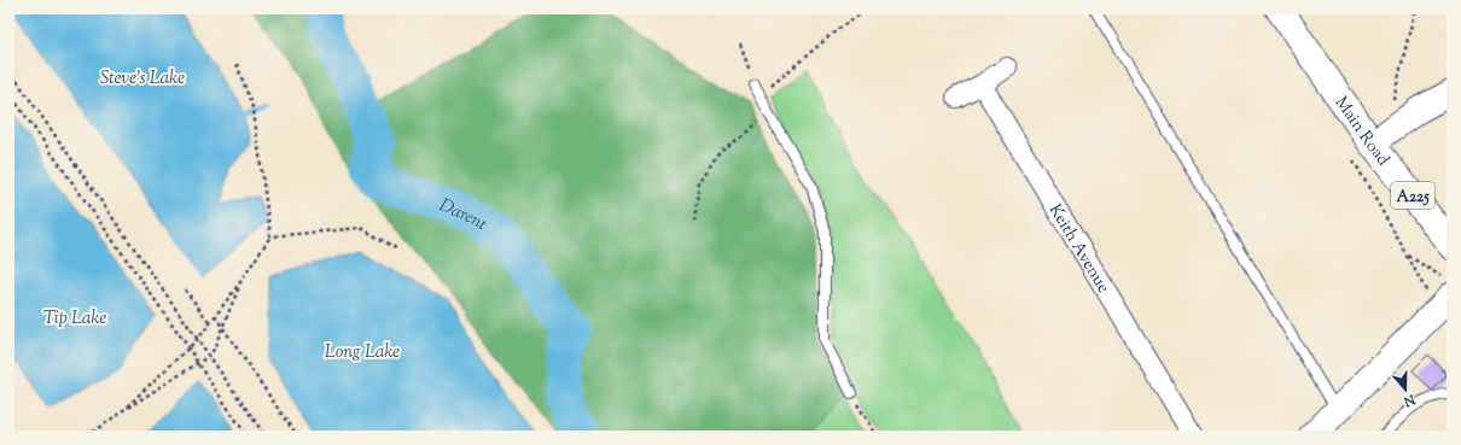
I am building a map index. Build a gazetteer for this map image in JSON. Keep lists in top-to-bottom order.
{
  "streets": {
    "main road": ["Main Road", "A225"],
    "street": ["Keith Avenue"]
  },
  "water": [
    "Steve's Lake",
    "Darent",
    "Tip Lake",
    "Long Lake"
  ],
  "north": "bottom"
}
